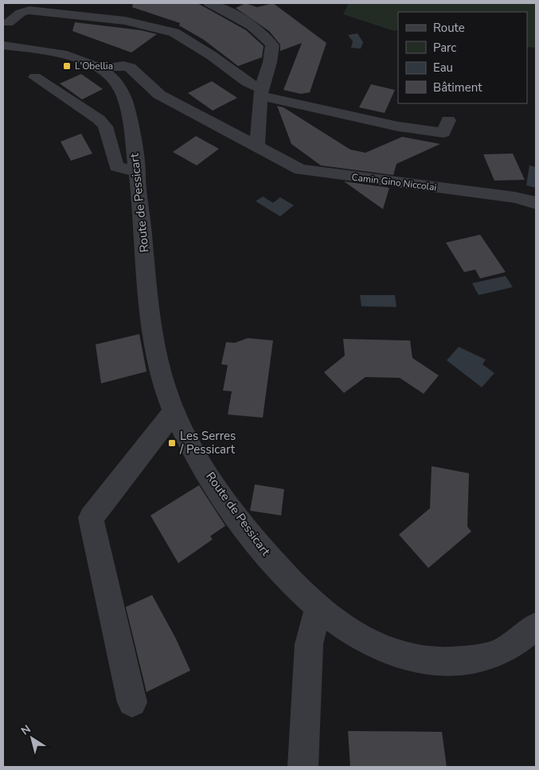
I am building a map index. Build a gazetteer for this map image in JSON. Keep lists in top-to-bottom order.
{
  "streets": {
    "street": ["Camin Gino Niccolai", "Route de Pessicart"]
  },
  "crossings": [
    ["Camin Gino Niccolai", "Route de Pessicart"]
  ],
  "places": {
    "transit": ["L'Obellia", "Les Serres / Pessicart"]
  },
  "legend": [
    "Route",
    "Parc",
    "Eau",
    "Bâtiment"
  ],
  "north": "top left"
}
